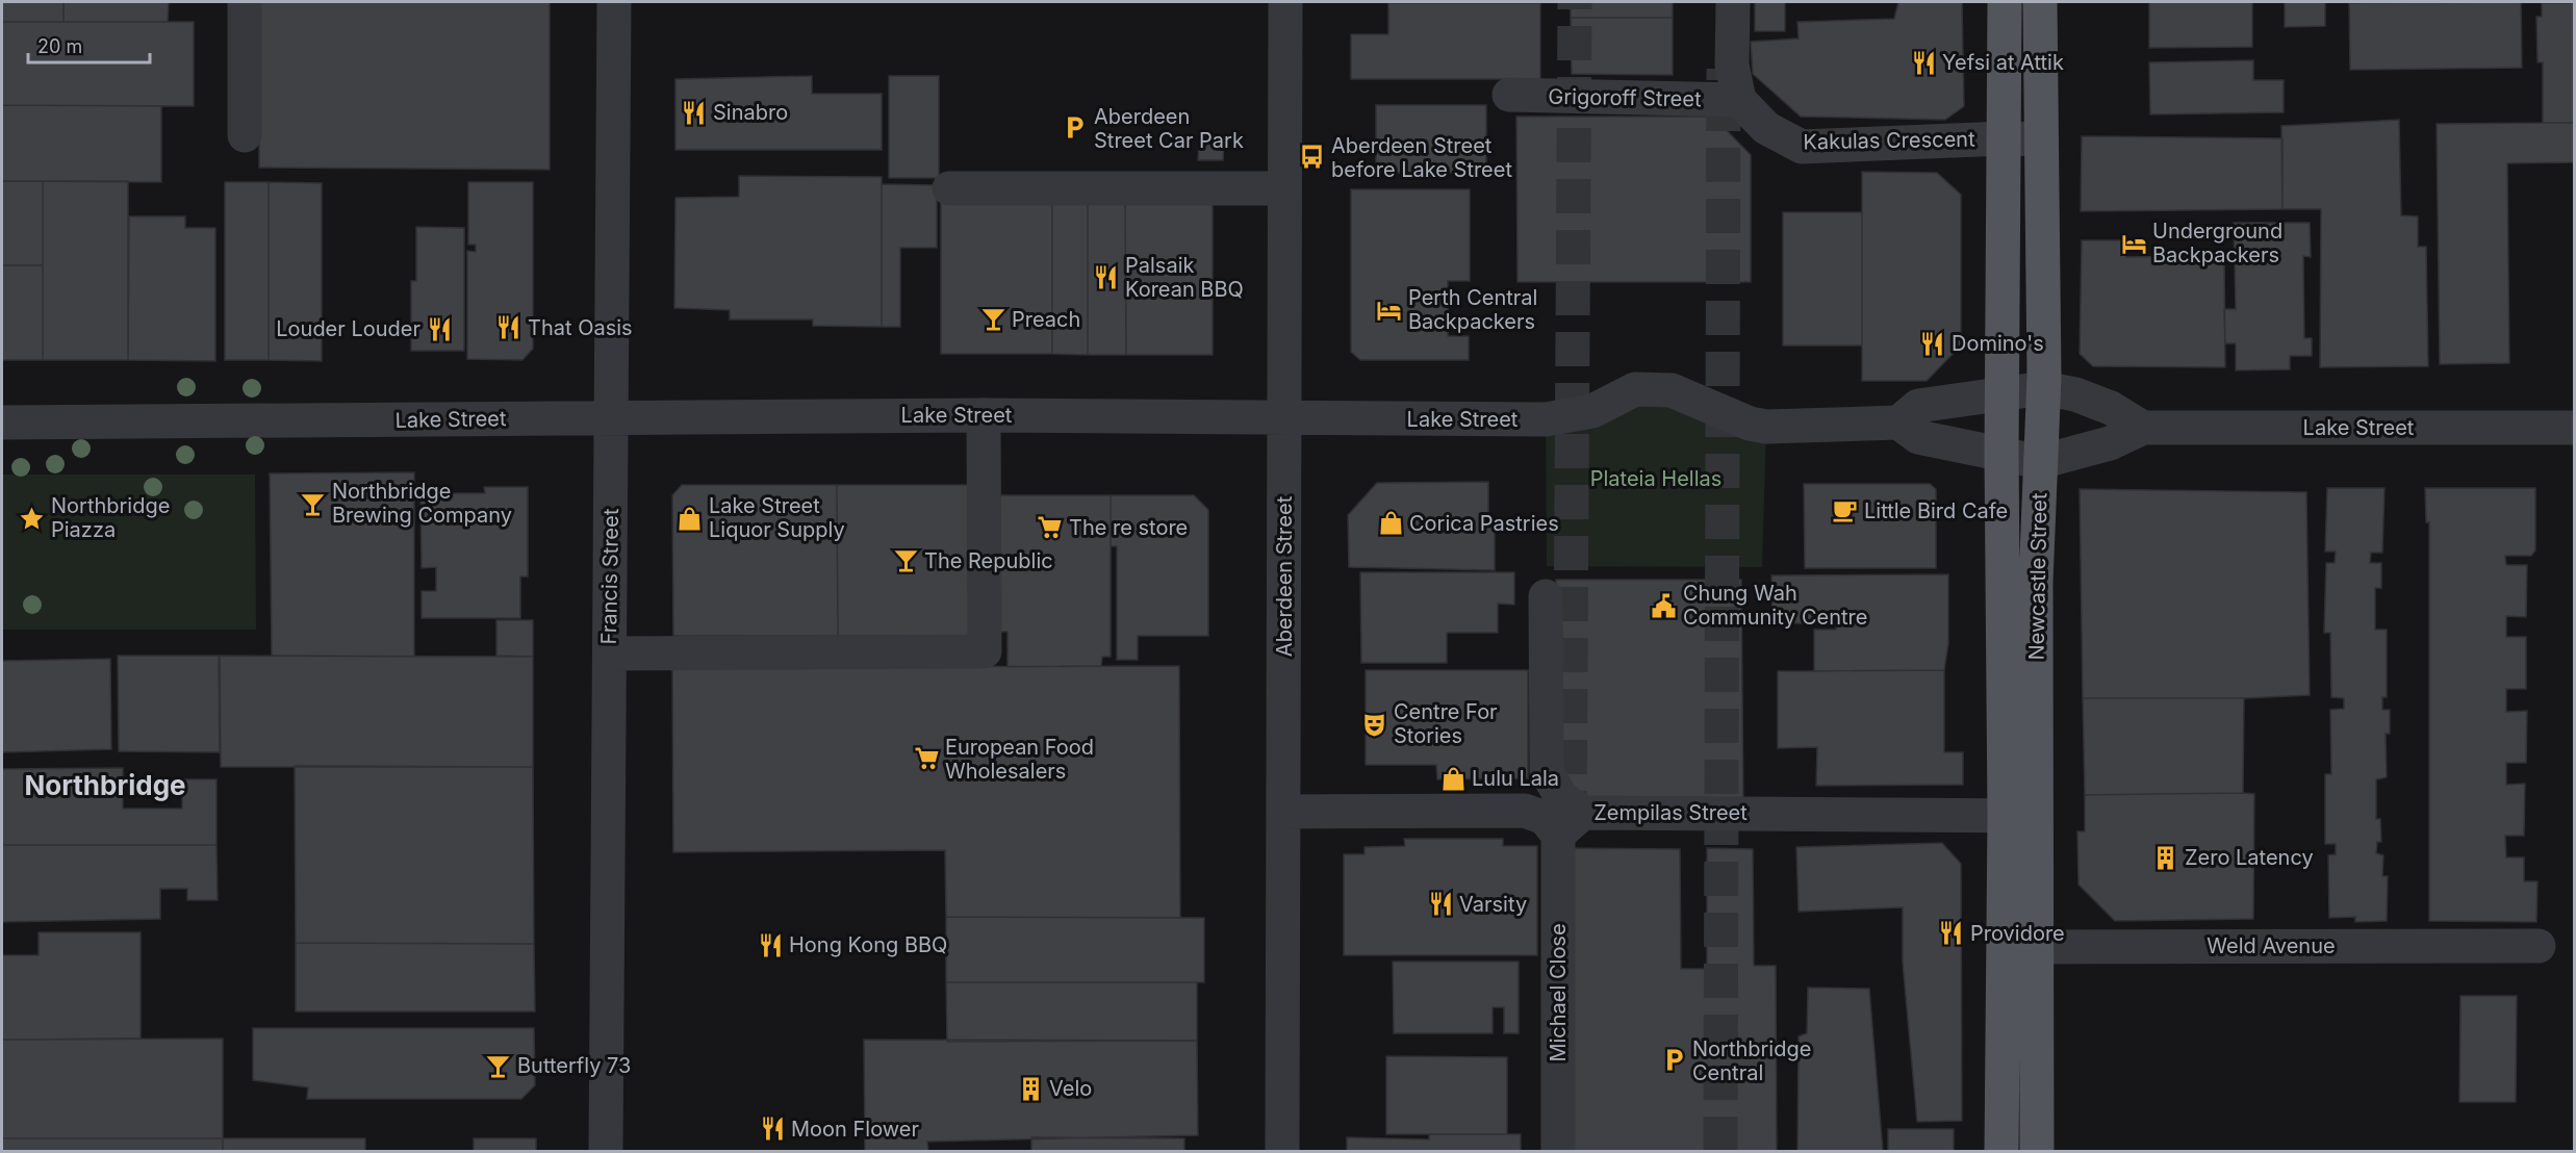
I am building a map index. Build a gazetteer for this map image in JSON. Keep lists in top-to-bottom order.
{
  "streets": {
    "main road": ["Newcastle Street"],
    "street": [
      "Grigoroff Street",
      "Kakulas Crescent",
      "Lake Street",
      "Francis Street",
      "Aberdeen Street",
      "Zempilas Street",
      "Weld Avenue",
      "Michael Close"
    ]
  },
  "crossings": [
    ["Grigoroff Street", "Kakulas Crescent"],
    ["Kakulas Crescent", "Newcastle Street"],
    ["Lake Street", "Francis Street"],
    ["Lake Street", "Aberdeen Street"],
    ["Lake Street", "Newcastle Street"],
    ["Newcastle Street", "Zempilas Street"],
    ["Newcastle Street", "Weld Avenue"],
    ["Zempilas Street", "Michael Close"]
  ],
  "districts": ["Northbridge"],
  "parks": ["Plateia Hellas"],
  "places": {
    "restaurant": [
      "Yefsi at Attik",
      "Sinabro",
      "Palsaik Korean BBQ",
      "That Oasis",
      "Louder Louder",
      "Domino's",
      "Varsity",
      "Providore",
      "Hong Kong BBQ",
      "Moon Flower"
    ],
    "parking": ["Aberdeen Street Car Park", "Northbridge Central"],
    "bus stop": ["Aberdeen Street before Lake Street"],
    "hotel": ["Underground Backpackers", "Perth Central Backpackers"],
    "bar": [
      "Preach",
      "Northbridge Brewing Company",
      "The Republic",
      "Butterfly 73"
    ],
    "cafe": ["Little Bird Cafe"],
    "place": ["Northbridge Piazza"],
    "shop": ["Lake Street Liquor Supply", "Corica Pastries", "Lulu Lala"],
    "supermarket": ["The re store", "European Food Wholesalers"],
    "public building": ["Chung Wah Community Centre"],
    "theatre": ["Centre For Stories"],
    "building": ["Zero Latency", "Velo"]
  },
  "scale_bar": "20 m"
}
